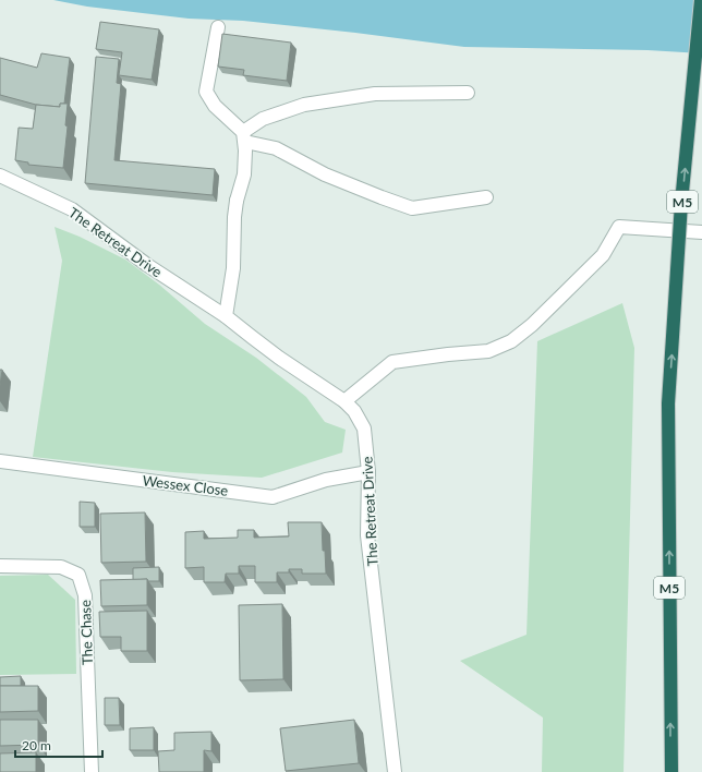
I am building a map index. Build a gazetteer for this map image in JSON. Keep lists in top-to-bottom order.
{
  "streets": {
    "highway": ["M5"],
    "street": ["The Retreat Drive", "Wessex Close", "The Chase"]
  },
  "crossings": [
    ["The Retreat Drive", "Wessex Close"]
  ],
  "scale_bar": "20 m"
}
